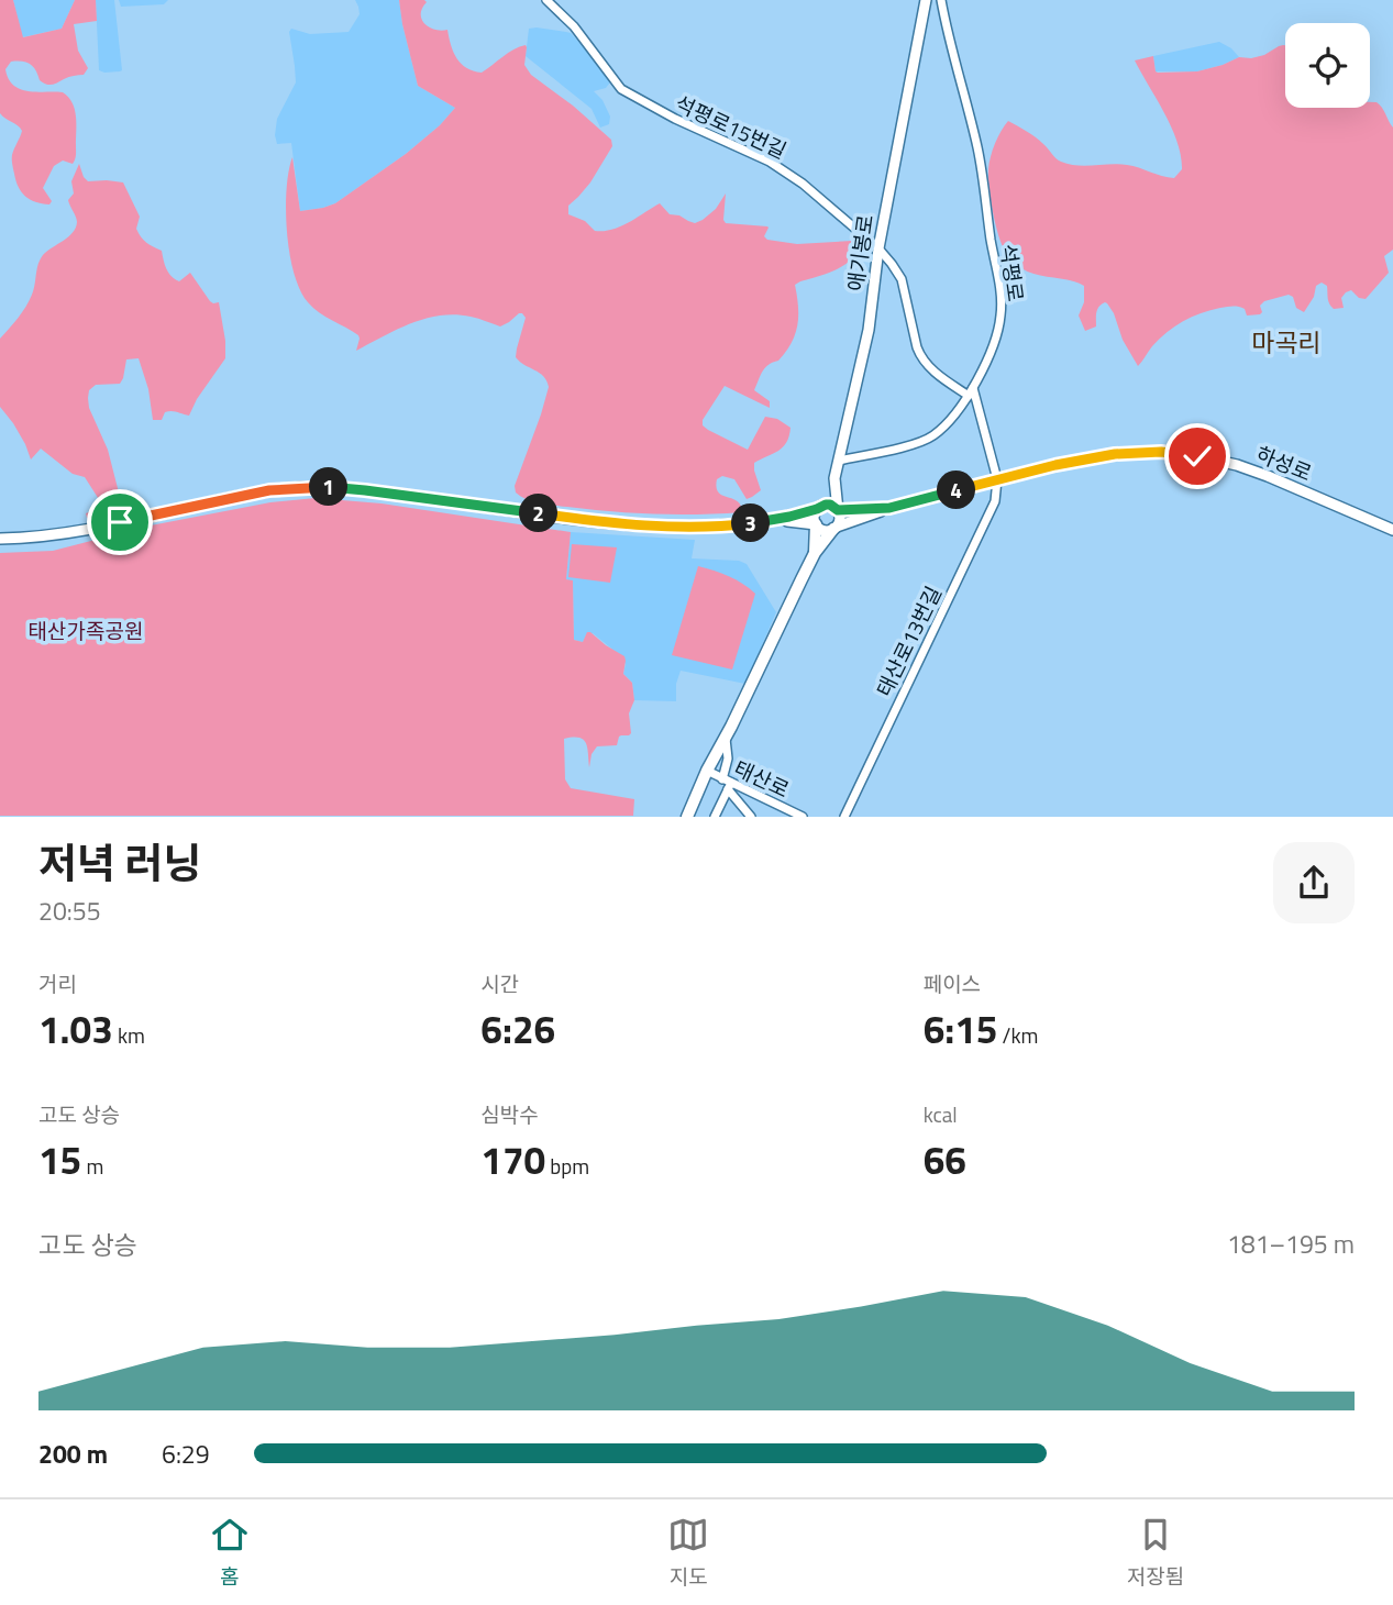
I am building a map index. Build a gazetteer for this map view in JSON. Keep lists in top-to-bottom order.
{
  "streets": {
    "street": [
      "석평로15번길",
      "애기봉로",
      "석평로",
      "하성로",
      "태산로13번길",
      "태산로"
    ]
  },
  "crossings": [
    ["석평로15번길", "애기봉로"],
    ["석평로15번길", "석평로"],
    ["애기봉로", "석평로"],
    ["애기봉로", "하성로"],
    ["하성로", "태산로13번길"]
  ],
  "districts": ["마곡리"],
  "parks": ["태산가족공원"],
  "page": {
    "pins": [
      "1",
      "4",
      "2",
      "3"
    ],
    "heading": ["저녁 러닝", "20:55"],
    "stats": [
      ["거리", "1.03 km"],
      ["시간", "6:26"],
      ["페이스", "6:15 /km"],
      ["고도 상승", "15 m"],
      ["심박수", "170 bpm"],
      ["kcal", "66"]
    ],
    "chart": ["고도 상승", "181–195 m"],
    "list": [
      {
        "name": "200 m",
        "note": "6:29"
      }
    ],
    "tabs": ["홈", "지도", "저장됨"]
  }
}
